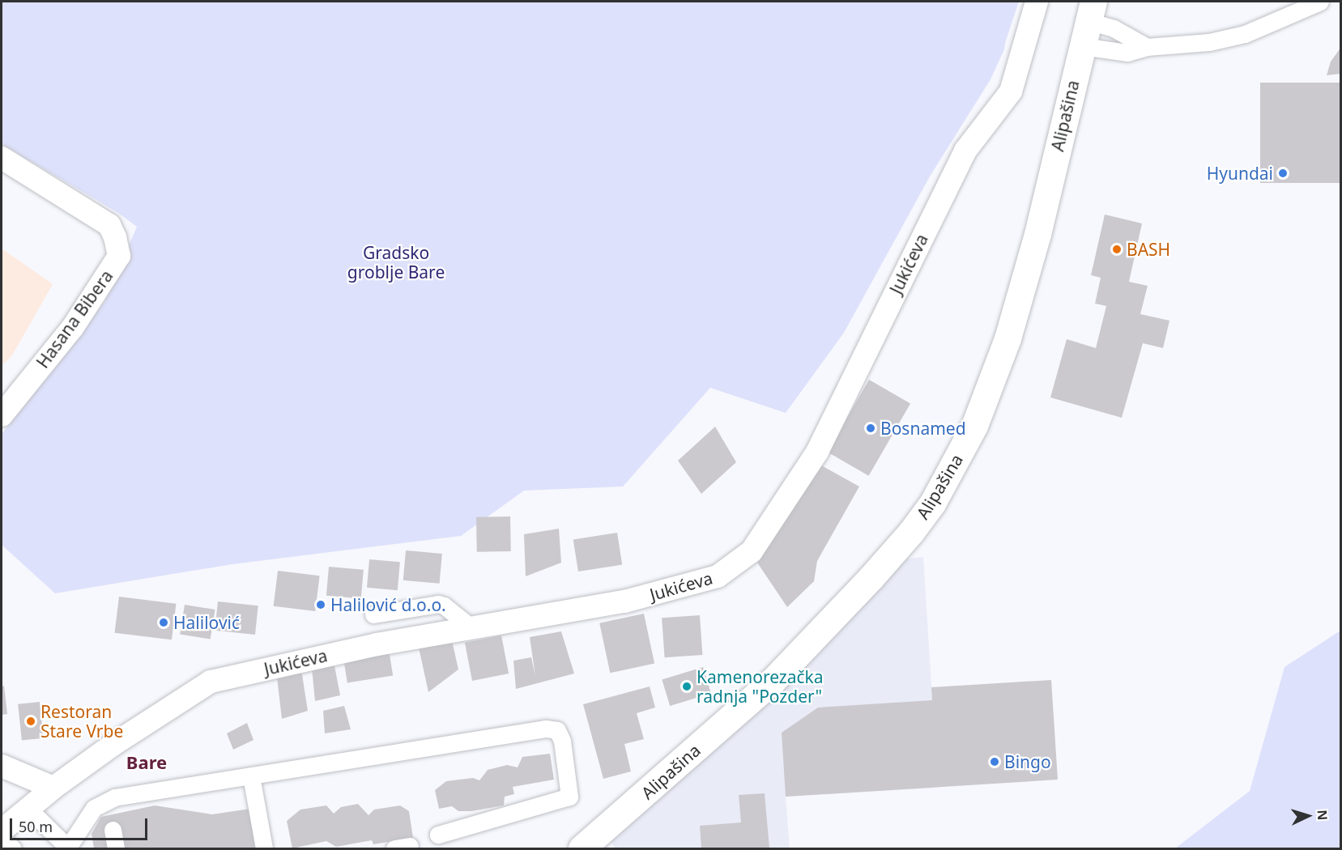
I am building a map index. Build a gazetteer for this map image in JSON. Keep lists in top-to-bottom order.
{
  "streets": {
    "main road": ["Alipašina"],
    "street": ["Jukićeva", "Hasana Bibera"]
  },
  "districts": ["Bare"],
  "parks": ["Gradsko groblje Bare"],
  "places": [
    "Hyundai",
    "BASH",
    "Bosnamed",
    "Halilović d.o.o.",
    "Halilović",
    "Kamenorezačka radnja \"Pozder\"",
    "Restoran Stare Vrbe",
    "Bingo"
  ],
  "scale_bar": "50 m",
  "north": "right"
}
